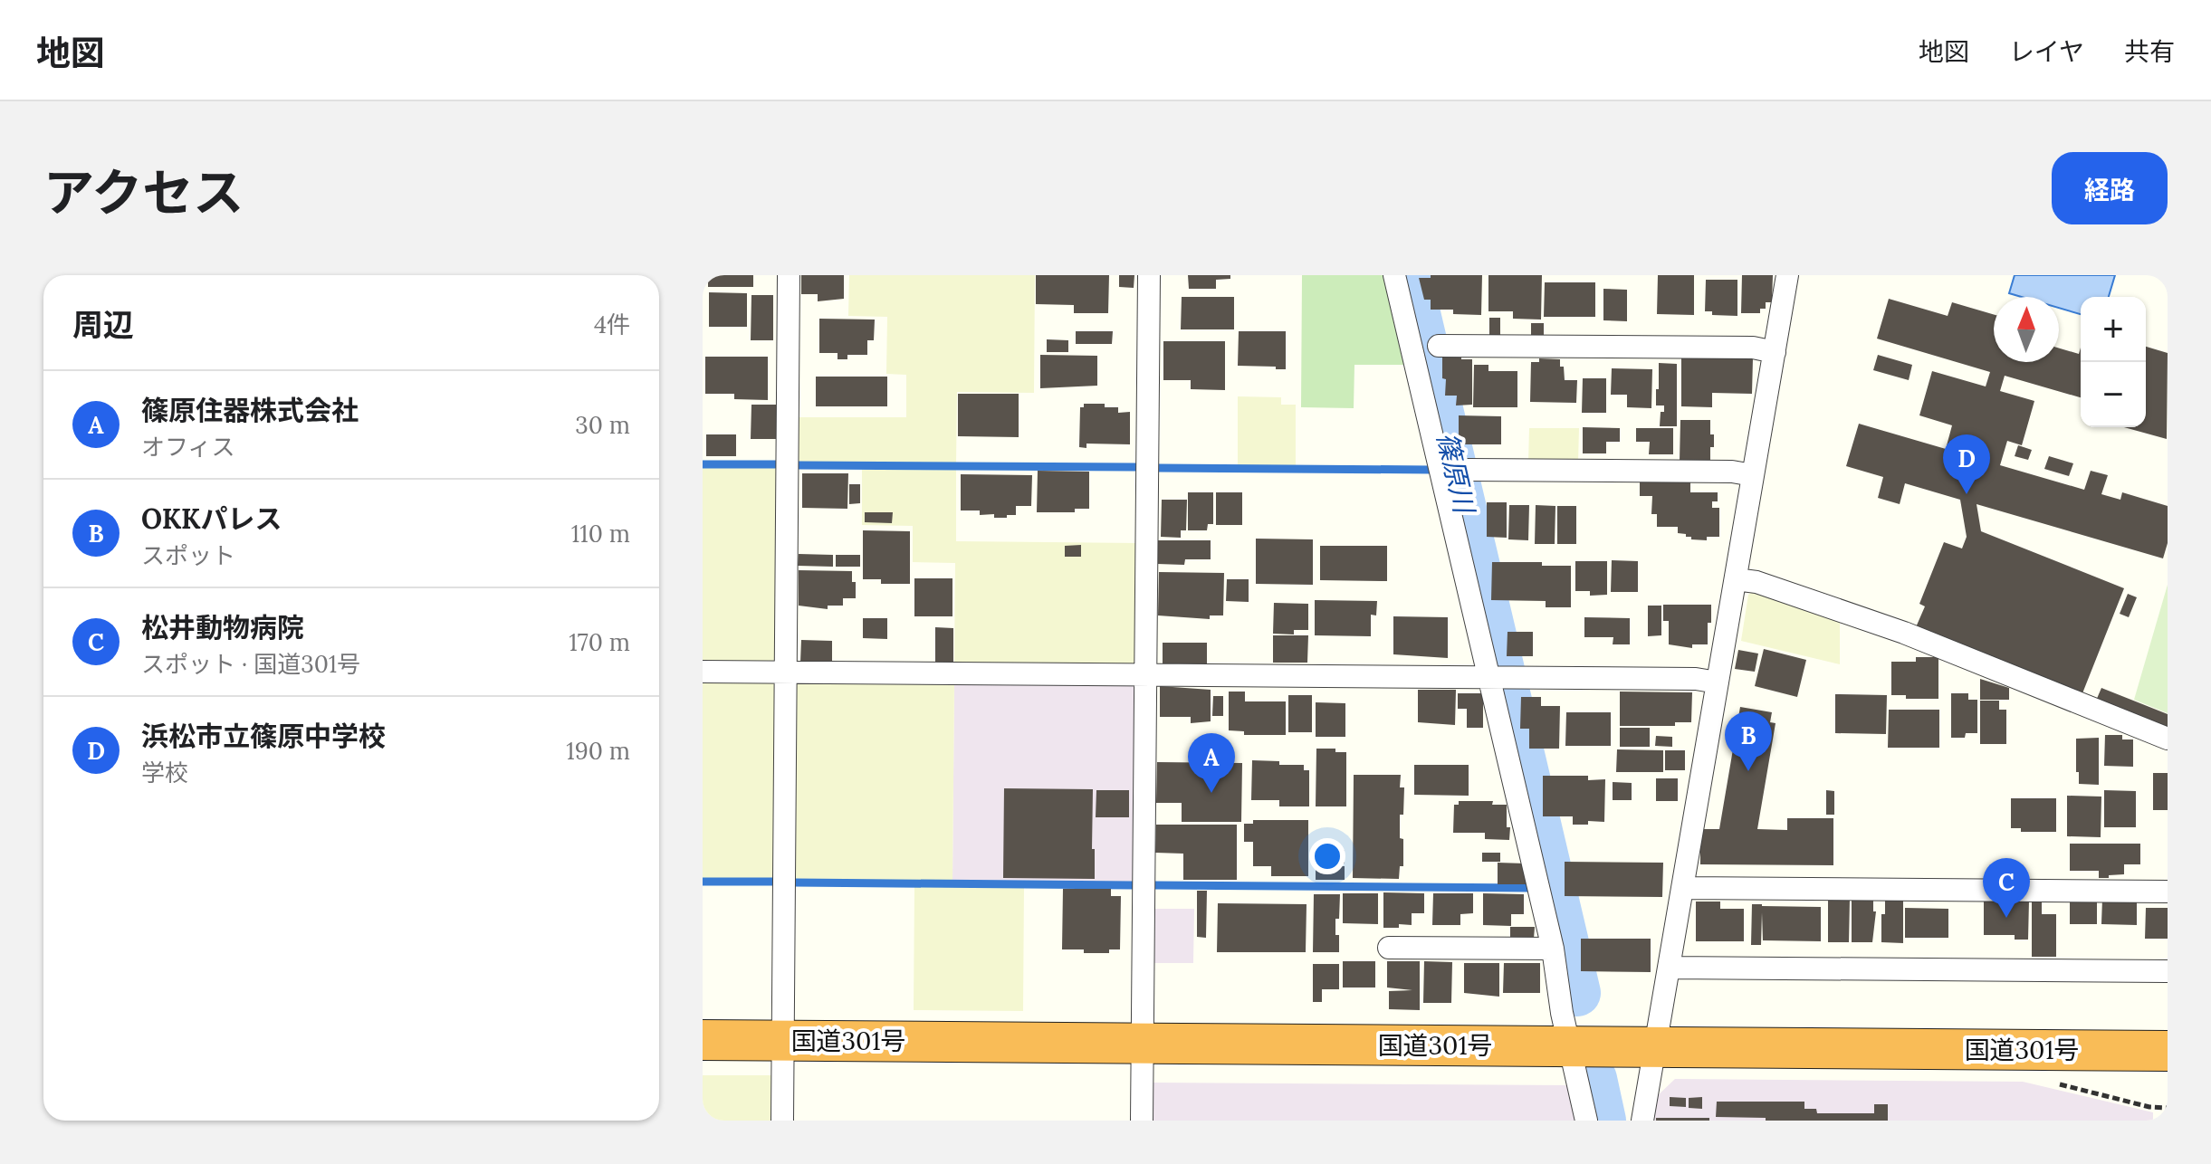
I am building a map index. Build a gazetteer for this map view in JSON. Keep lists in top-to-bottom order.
{
  "streets": {
    "highway": ["国道301号"]
  },
  "water": ["篠原川"],
  "north": "top",
  "page": {
    "header": "地図",
    "nav": ["地図", "レイヤ", "共有"],
    "title": "アクセス",
    "buttons": "経路",
    "heading": ["周辺", "4件"],
    "map_buttons": ["+", "−"],
    "list": [
      {
        "mark": "A",
        "name": "篠原住器株式会社",
        "note": "オフィス",
        "value": "30 m"
      },
      {
        "mark": "B",
        "name": "OKKパレス",
        "note": "スポット",
        "value": "110 m"
      },
      {
        "mark": "C",
        "name": "松井動物病院",
        "note": "スポット · 国道301号",
        "value": "170 m"
      },
      {
        "mark": "D",
        "name": "浜松市立篠原中学校",
        "note": "学校",
        "value": "190 m"
      }
    ],
    "pins": [
      "D",
      "B",
      "A",
      "C"
    ]
  }
}
